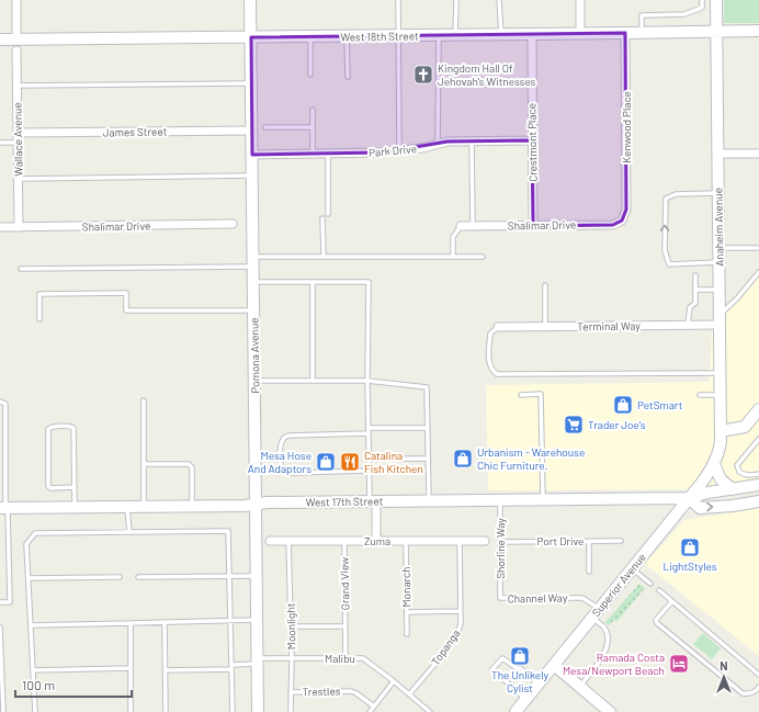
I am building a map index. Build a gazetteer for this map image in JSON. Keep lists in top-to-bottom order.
{
  "streets": {
    "street": [
      "West 18th Street",
      "Kenwood Place",
      "James Street",
      "Wallace Avenue",
      "Crestmont Place",
      "Park Drive",
      "Shalimar Drive",
      "Anaheim Avenue",
      "Terminal Way",
      "Pomona Avenue",
      "West 17th Street",
      "Zuma",
      "Superior Avenue"
    ],
    "lane": [
      "Port Drive",
      "Shorline Way",
      "Grand View",
      "Monarch",
      "Channel Way",
      "Moonlight",
      "Topanga",
      "Malibu",
      "Trestles"
    ]
  },
  "crossings": [
    ["West 18th Street", "Kenwood Place"],
    ["West 18th Street", "Crestmont Place"],
    ["West 18th Street", "Anaheim Avenue"],
    ["West 18th Street", "Pomona Avenue"],
    ["Kenwood Place", "Shalimar Drive"],
    ["James Street", "Wallace Avenue"],
    ["James Street", "Pomona Avenue"],
    ["Wallace Avenue", "Shalimar Drive"],
    ["Crestmont Place", "Park Drive"],
    ["Crestmont Place", "Shalimar Drive"],
    ["Park Drive", "Pomona Avenue"],
    ["Anaheim Avenue", "Terminal Way"],
    ["Anaheim Avenue", "Superior Avenue"],
    ["Pomona Avenue", "West 17th Street"],
    ["Pomona Avenue", "Malibu"],
    ["West 17th Street", "Shorline Way"],
    ["West 17th Street", "Superior Avenue"],
    ["Zuma", "Grand View"],
    ["Zuma", "Monarch"],
    ["Zuma", "Moonlight"],
    ["Zuma", "Topanga"],
    ["Port Drive", "Shorline Way"],
    ["Shorline Way", "Channel Way"],
    ["Grand View", "Moonlight"],
    ["Grand View", "Malibu"],
    ["Superior Avenue", "Channel Way"],
    ["Moonlight", "Malibu"],
    ["Moonlight", "Trestles"],
    ["Topanga", "Malibu"]
  ],
  "places": {
    "church": ["Kingdom Hall Of Jehovah's Witnesses"],
    "shop": [
      "PetSmart",
      "Urbanism - Warehouse Chic Furniture.",
      "Mesa Hose And Adaptors",
      "LightStyles",
      "The Unlikely Cylist"
    ],
    "supermarket": ["Trader Joe's"],
    "restaurant": ["Catalina Fish Kitchen"],
    "hotel": ["Ramada Costa Mesa/Newport Beach"]
  },
  "scale_bar": "100 m",
  "north": "top"
}
